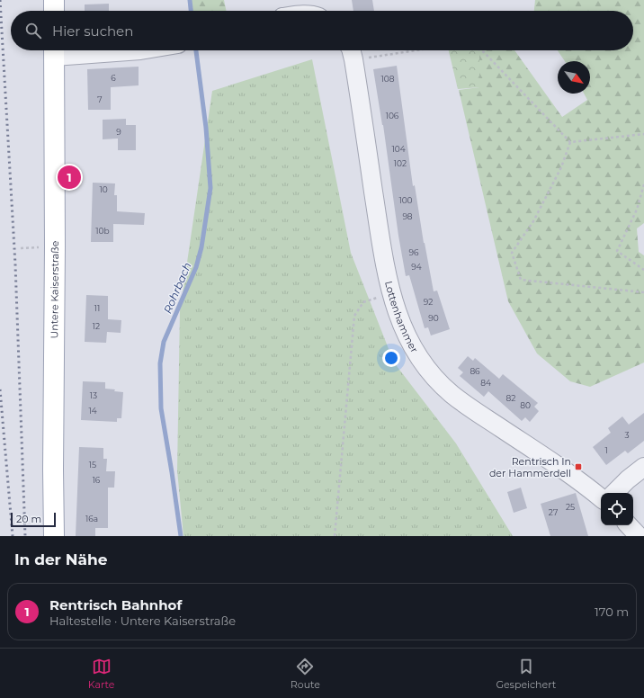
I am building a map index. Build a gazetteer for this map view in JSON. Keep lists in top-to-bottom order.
{
  "streets": {
    "main road": ["Untere Kaiserstraße"],
    "street": ["Lottenhammer"]
  },
  "water": ["Rohrbach"],
  "places": {
    "transit": ["Rentrisch In der Hammerdell"]
  },
  "house_numbers": [
    "6",
    "108",
    "7",
    "106",
    "9",
    "104",
    "102",
    "10",
    "100",
    "98",
    "10b",
    "96",
    "94",
    "92",
    "11",
    "90",
    "12",
    "86",
    "84",
    "13",
    "82",
    "80",
    "14",
    "3",
    "1",
    "15",
    "16",
    "25",
    "27",
    "16a"
  ],
  "scale_bar": "20 m",
  "north": "bottom right",
  "page": {
    "search": "Hier suchen",
    "pins": "1",
    "scale": "20 m",
    "heading": "In der Nähe",
    "list": [
      {
        "mark": "1",
        "name": "Rentrisch Bahnhof",
        "note": "Haltestelle · Untere Kaiserstraße",
        "value": "170 m"
      }
    ],
    "nav": ["Karte", "Route", "Gespeichert"]
  }
}
